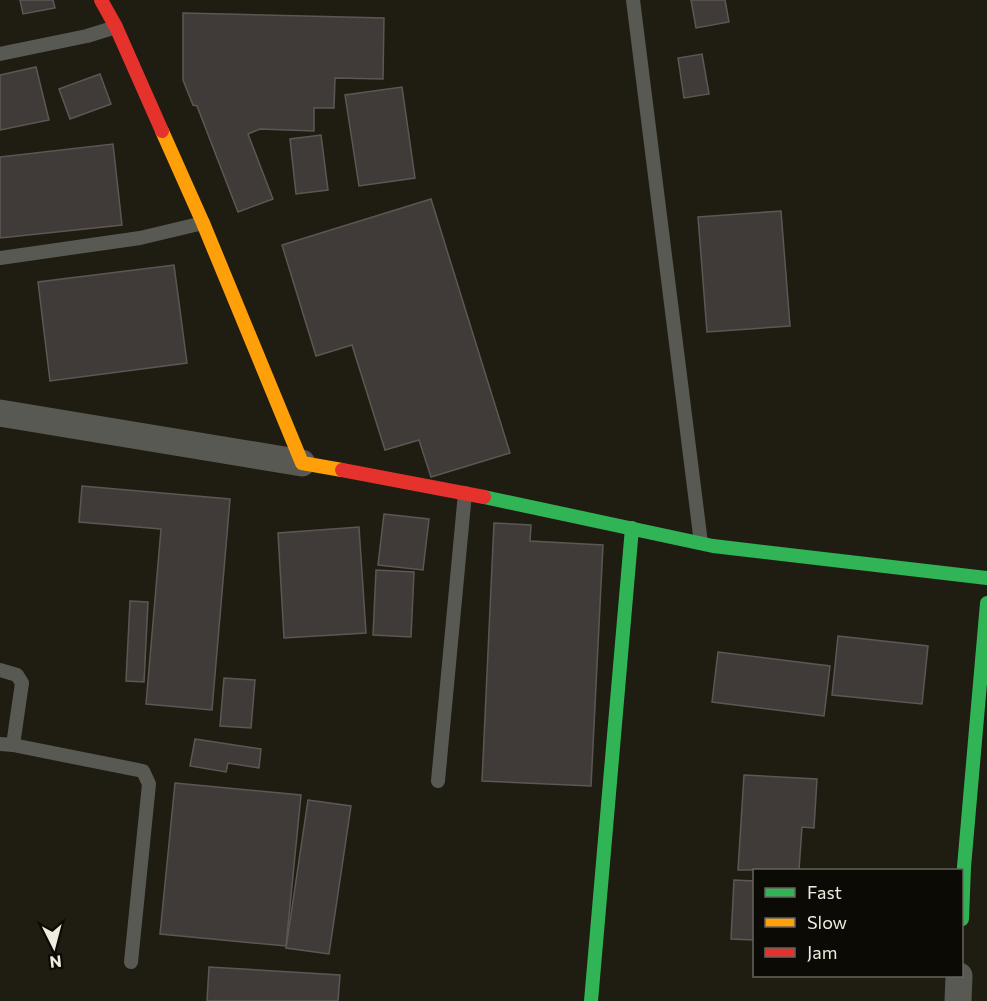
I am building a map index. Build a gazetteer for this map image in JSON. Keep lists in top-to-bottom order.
{
  "legend": ["Fast", "Slow", "Jam"],
  "north": "bottom"
}
